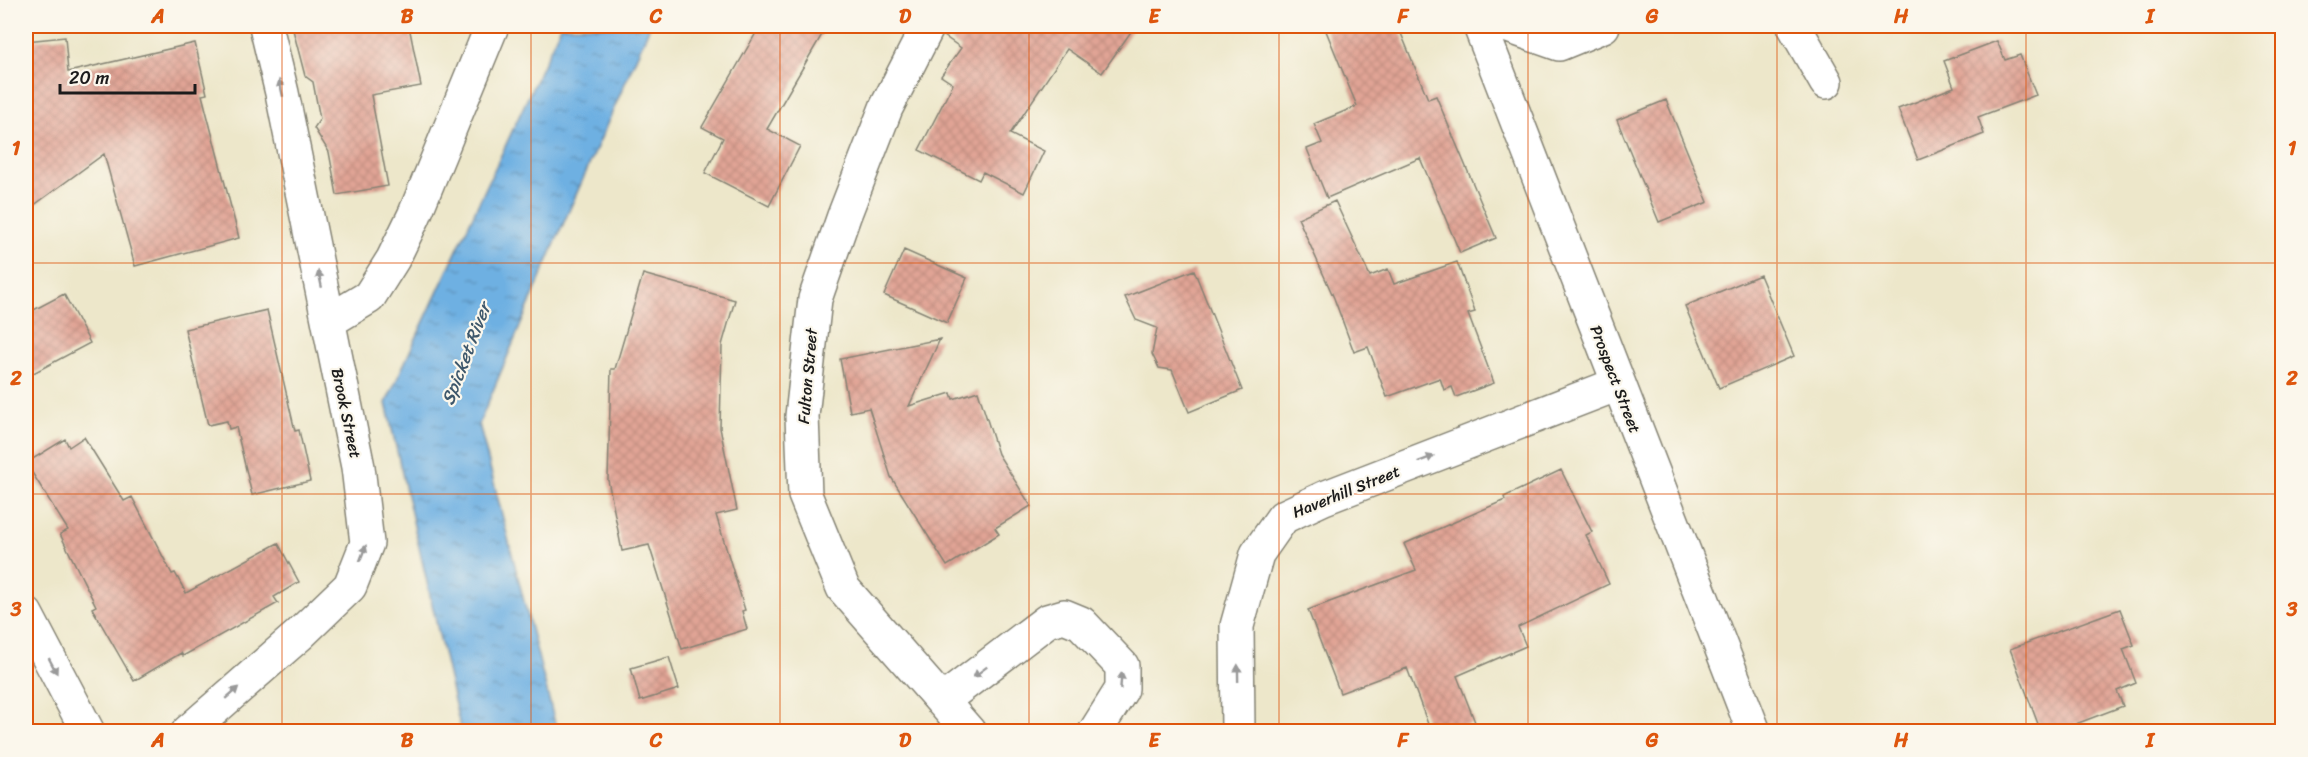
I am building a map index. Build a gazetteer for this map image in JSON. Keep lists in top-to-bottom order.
{
  "streets": {
    "street": [
      "Fulton Street",
      "Prospect Street",
      "Brook Street",
      "Haverhill Street"
    ]
  },
  "crossings": [
    ["Prospect Street", "Haverhill Street"]
  ],
  "one_way": ["Haverhill Street"],
  "water": ["Spicket River"],
  "scale_bar": "20 m",
  "grid": {
    "columns": [
      "A",
      "B",
      "C",
      "D",
      "E",
      "F",
      "G",
      "H",
      "I"
    ],
    "rows": ["1", "2", "3"]
  }
}
